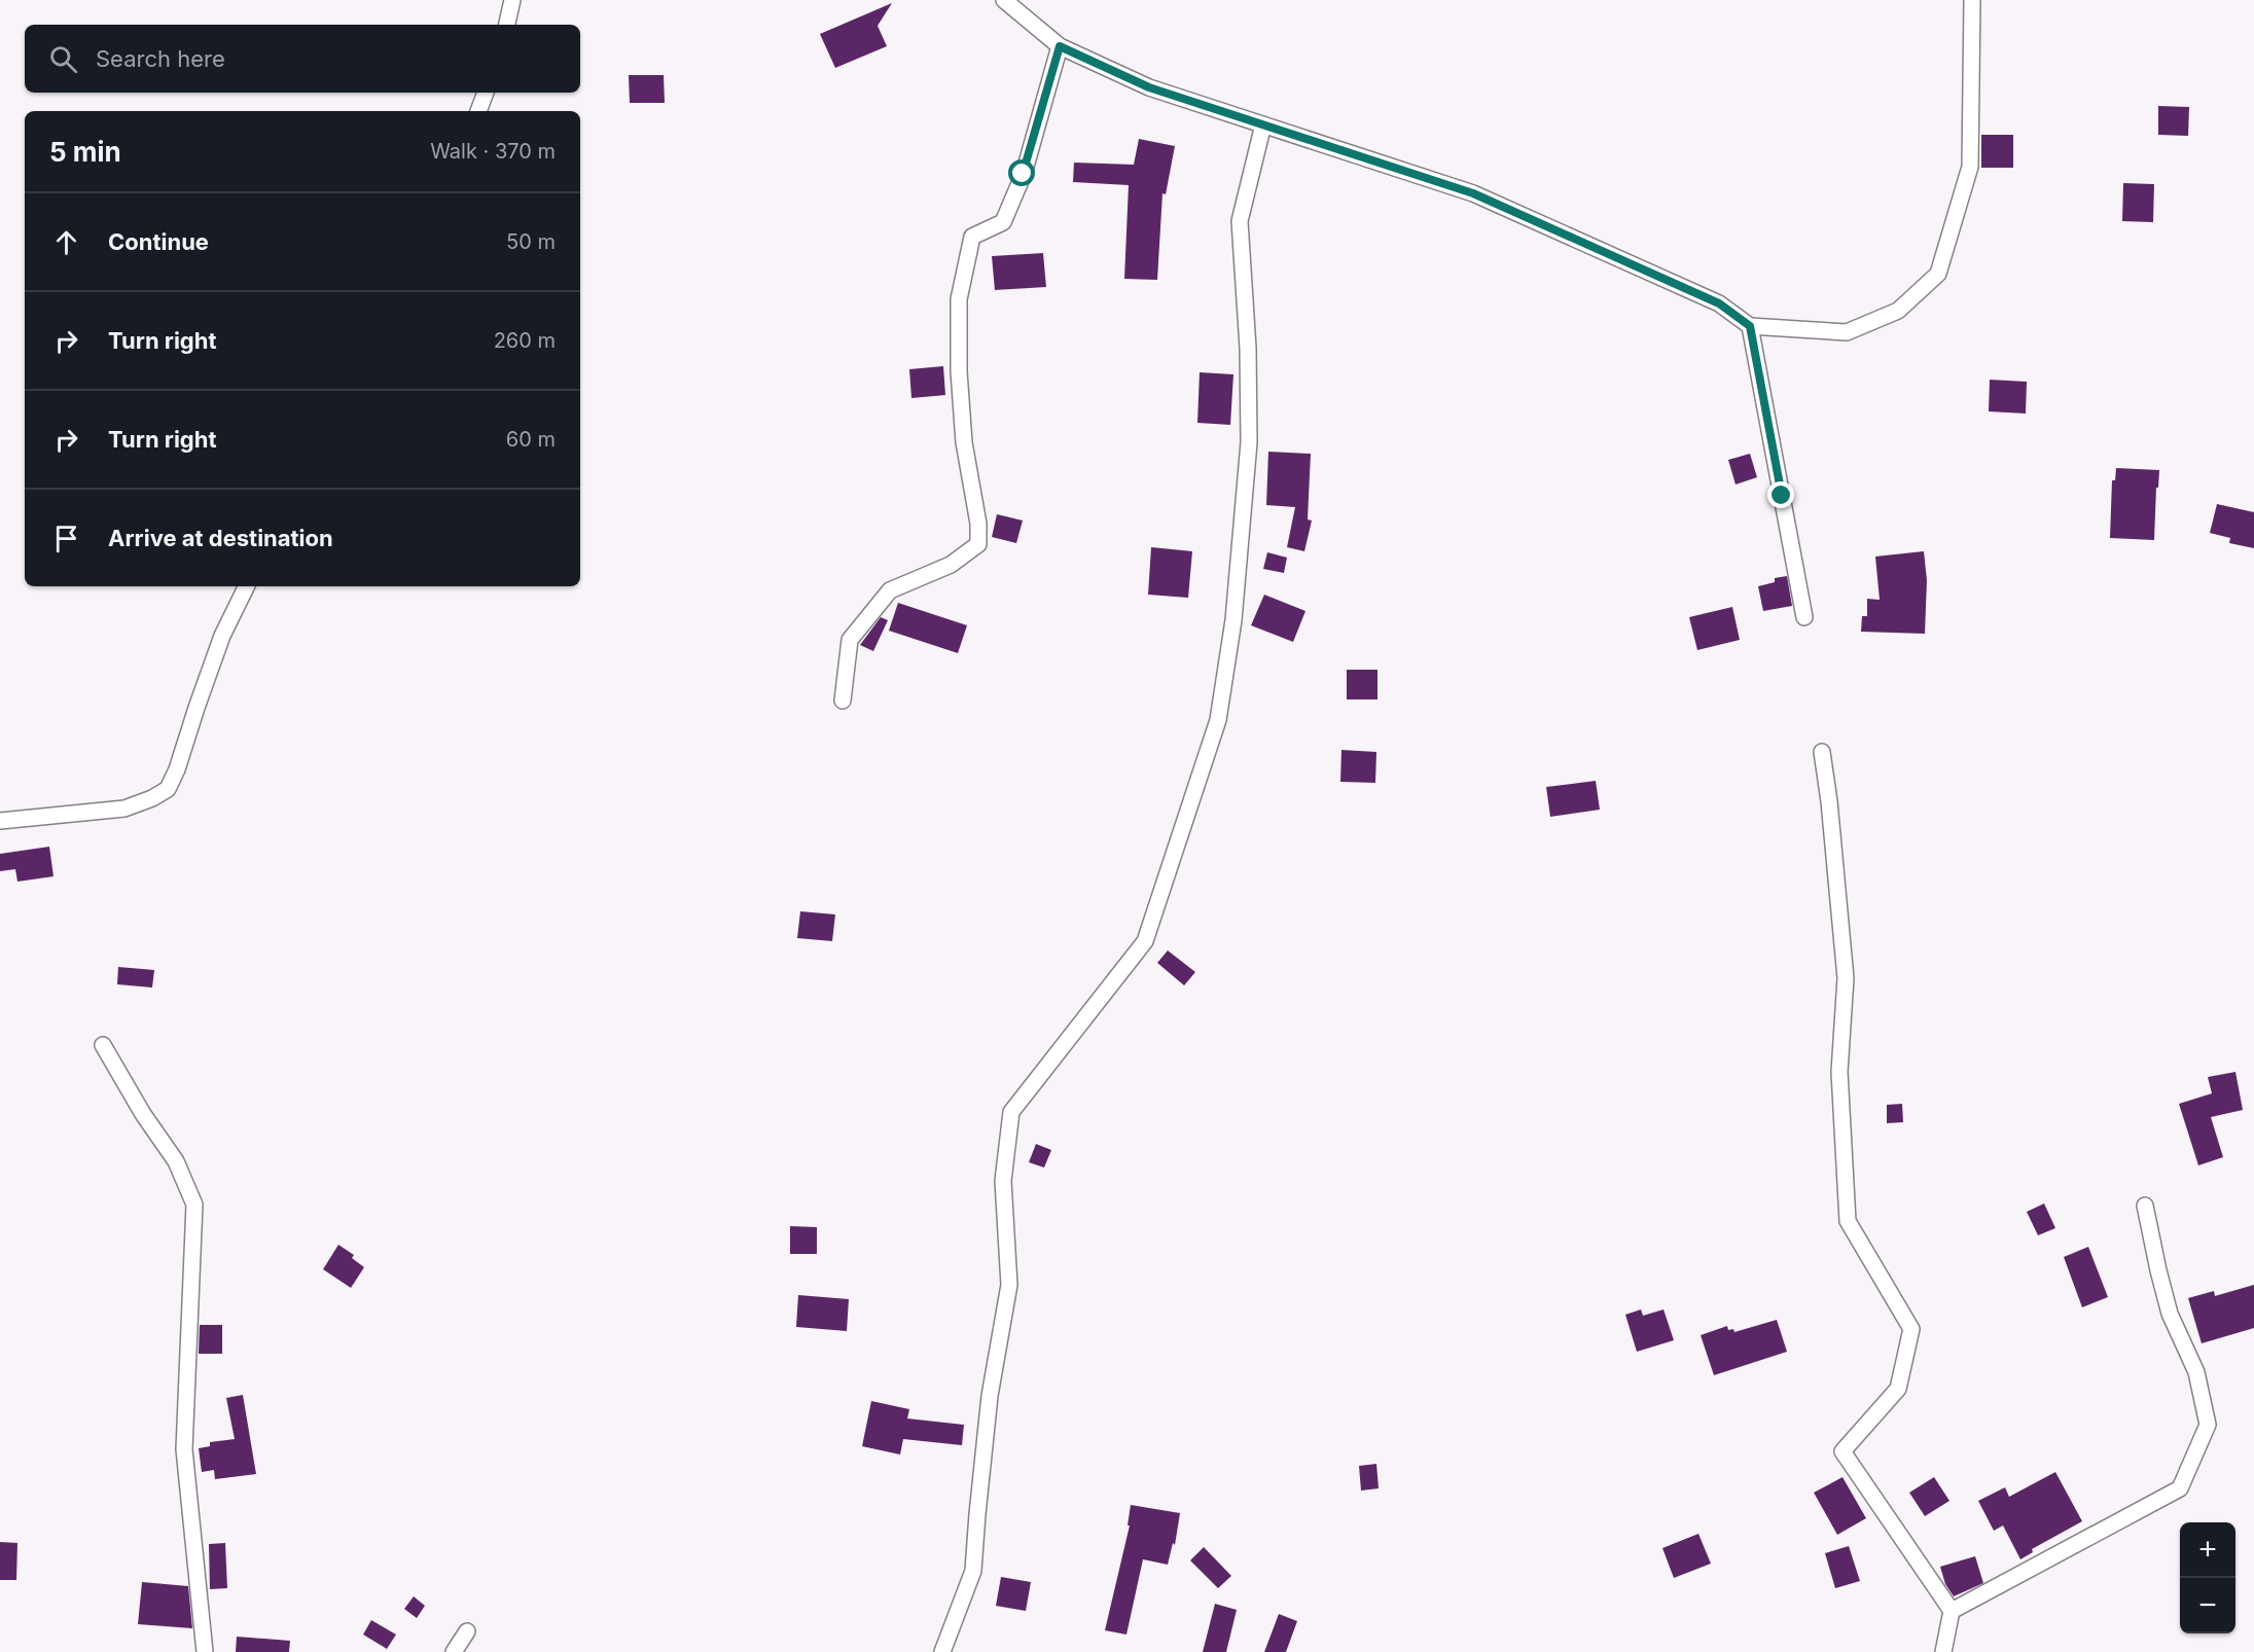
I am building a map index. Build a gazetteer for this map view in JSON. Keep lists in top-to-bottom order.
{
  "page": {
    "search": "Search here",
    "heading": ["5 min", "Walk · 370 m"],
    "list": [
      ["Continue", "50 m"],
      ["Turn right", "260 m"],
      ["Turn right", "60 m"],
      "Arrive at destination"
    ],
    "map_buttons": ["+", "−"]
  }
}
